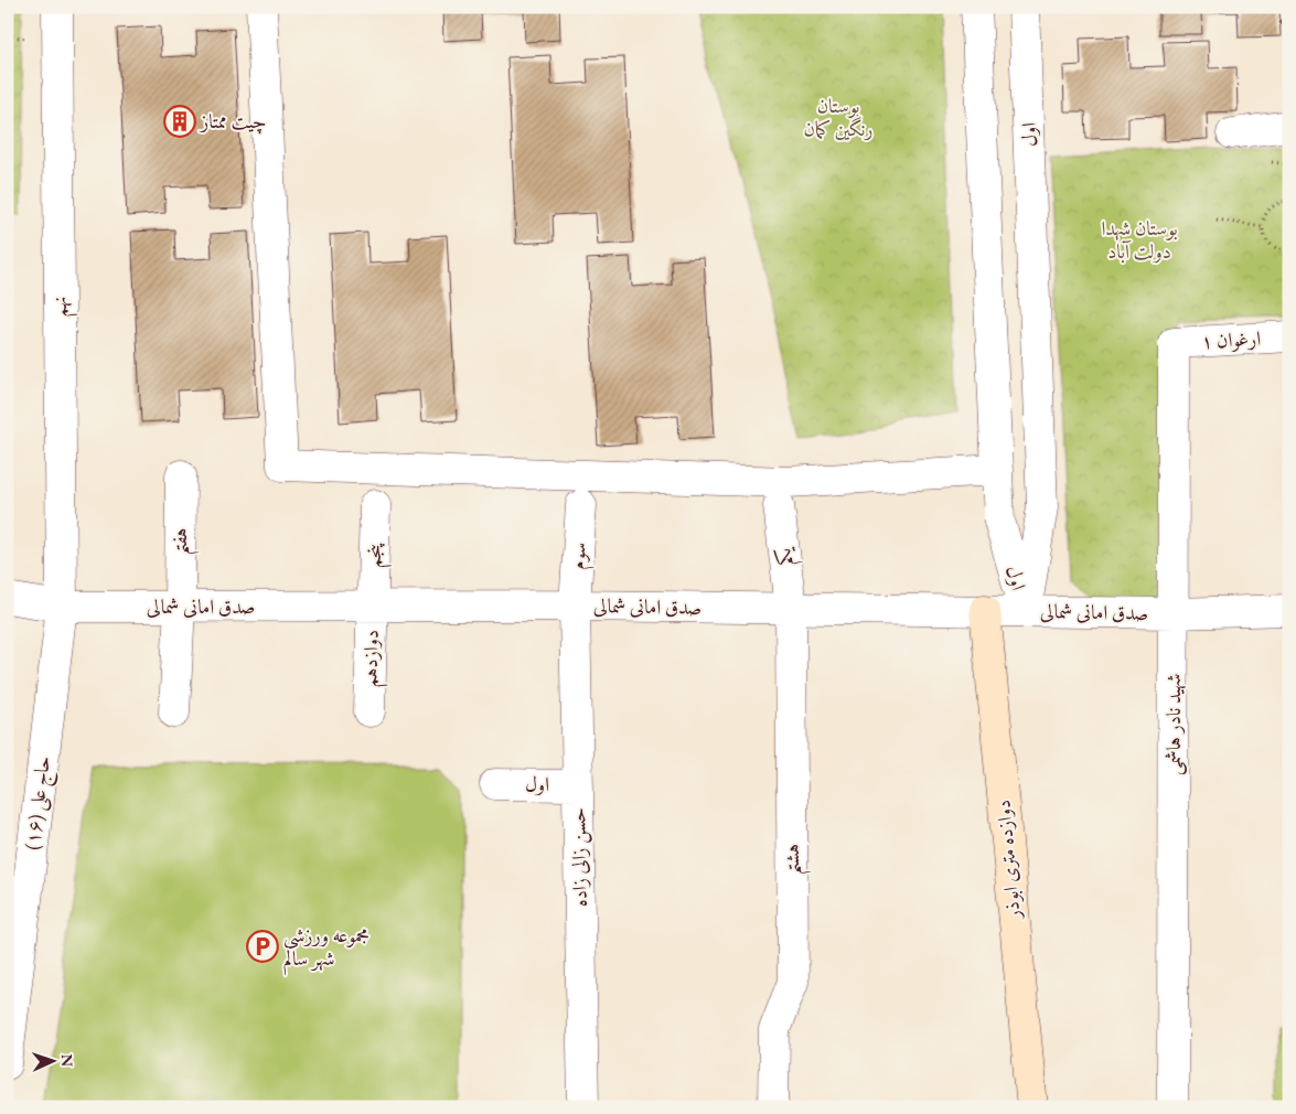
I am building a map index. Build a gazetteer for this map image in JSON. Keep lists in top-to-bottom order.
{
  "streets": {
    "street": [
      "اول",
      "نهم",
      "ارغوان ۱",
      "هفتم",
      "پنجم",
      "سوم",
      "یکم",
      "صدق امانی شمالی",
      "دوازدهم",
      "شهید نادر هاشمی",
      "حاج علی (۱۶)",
      "حسن زالی زاده",
      "هشتم",
      "دوازده متری ابوذر"
    ]
  },
  "crossings": [
    ["اول", "صدق امانی شمالی"],
    ["اول", "حسن زالی زاده"],
    ["نهم", "صدق امانی شمالی"],
    ["نهم", "حاج علی (۱۶)"],
    ["ارغوان ۱", "شهید نادر هاشمی"],
    ["هفتم", "صدق امانی شمالی"],
    ["پنجم", "صدق امانی شمالی"],
    ["پنجم", "دوازدهم"],
    ["سوم", "صدق امانی شمالی"],
    ["سوم", "حسن زالی زاده"],
    ["یکم", "صدق امانی شمالی"],
    ["یکم", "هشتم"],
    ["صدق امانی شمالی", "دوازدهم"],
    ["صدق امانی شمالی", "شهید نادر هاشمی"],
    ["صدق امانی شمالی", "حاج علی (۱۶)"],
    ["صدق امانی شمالی", "حسن زالی زاده"],
    ["صدق امانی شمالی", "هشتم"],
    ["صدق امانی شمالی", "دوازده متری ابوذر"]
  ],
  "parks": ["بوستان رنگین کمان", "بوستان شهدا دولت آباد"],
  "places": {
    "building": ["چیت ممتاز"],
    "parking": ["مجموعه ورزشی شهر سالم"]
  },
  "north": "right"
}
